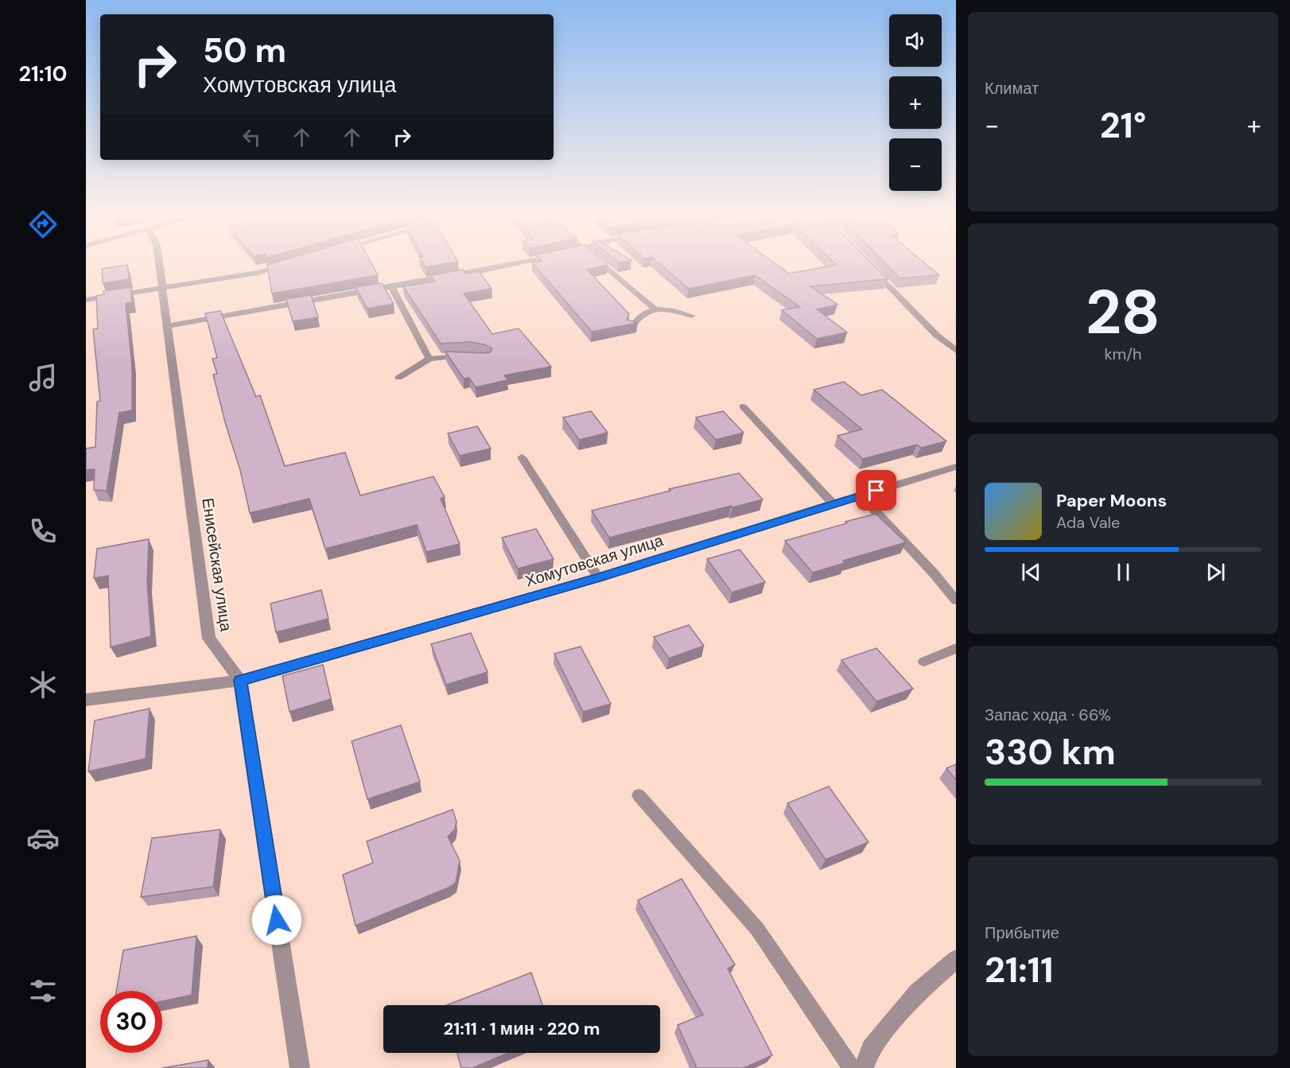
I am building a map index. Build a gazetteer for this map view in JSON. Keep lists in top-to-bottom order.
{
  "streets": {
    "street": ["Хомутовская улица", "Енисейская улица"]
  },
  "crossings": [
    ["Хомутовская улица", "Енисейская улица"]
  ],
  "page": {
    "tabs": "21:10",
    "tile": [
      "Климат",
      ["28", "km/h"],
      ["Запас хода · 66%", "330 km"],
      ["Прибытие", "21:11"]
    ],
    "map_buttons": ["+", "−"],
    "turn": ["50 m", "Хомутовская улица"],
    "heat": ["−", "21°", "+"],
    "song": ["Paper Moons", "Ada Vale"],
    "limit": "30",
    "trip": "21:11 · 1 мин · 220 m"
  }
}
